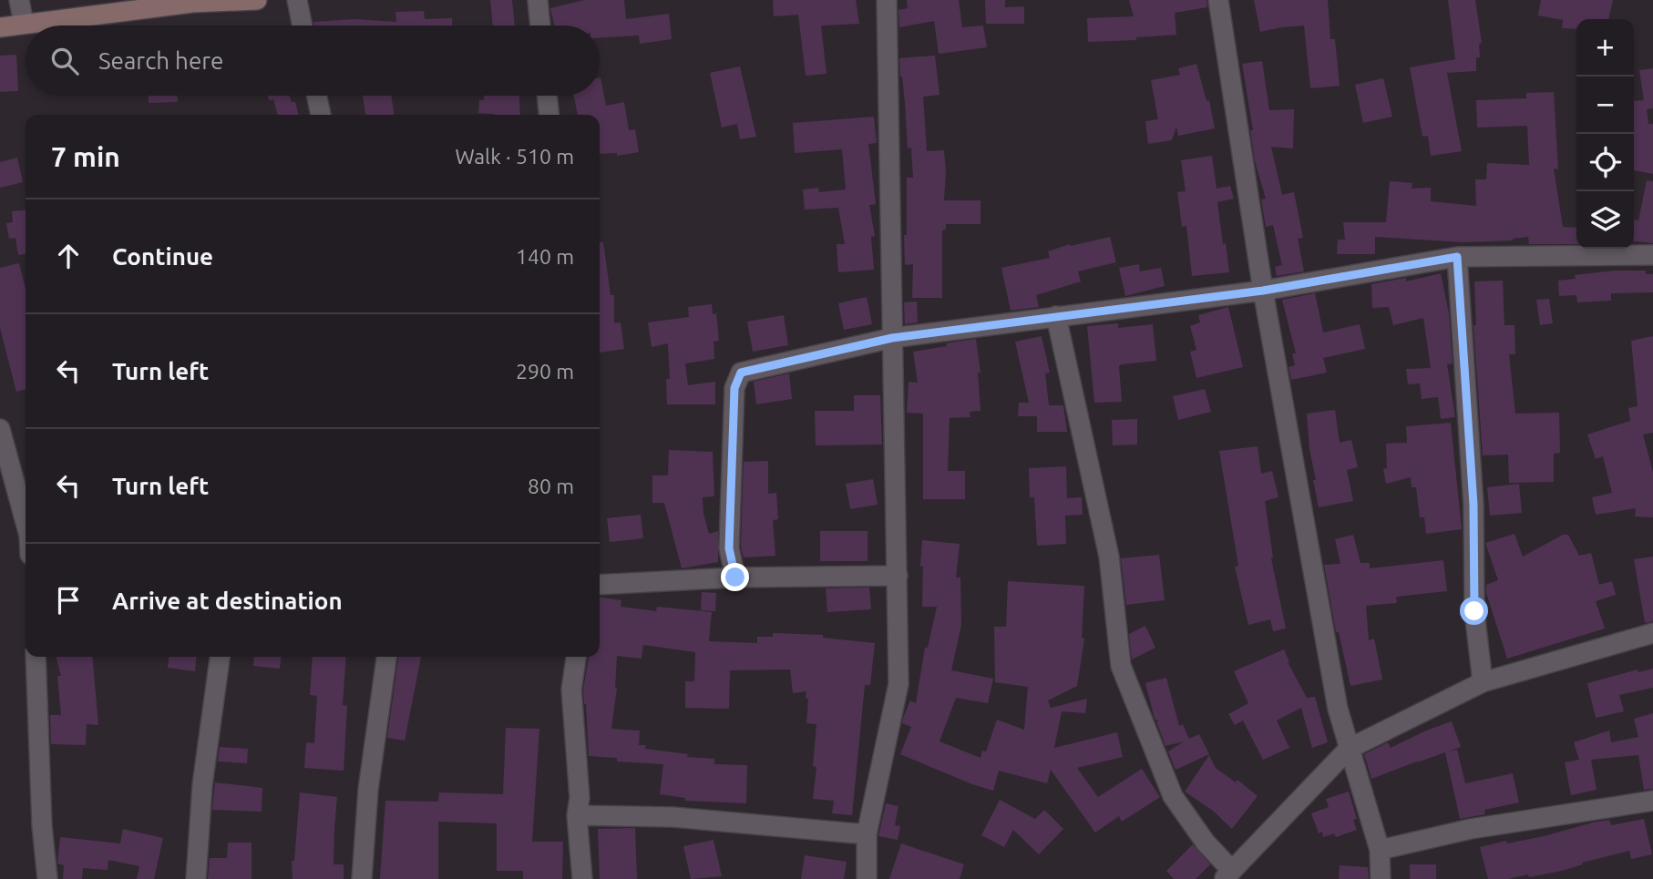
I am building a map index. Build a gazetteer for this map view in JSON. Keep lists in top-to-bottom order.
{
  "page": {
    "map_buttons": ["+", "−"],
    "search": "Search here",
    "heading": ["7 min", "Walk · 510 m"],
    "list": [
      ["Continue", "140 m"],
      ["Turn left", "290 m"],
      ["Turn left", "80 m"],
      "Arrive at destination"
    ]
  }
}
